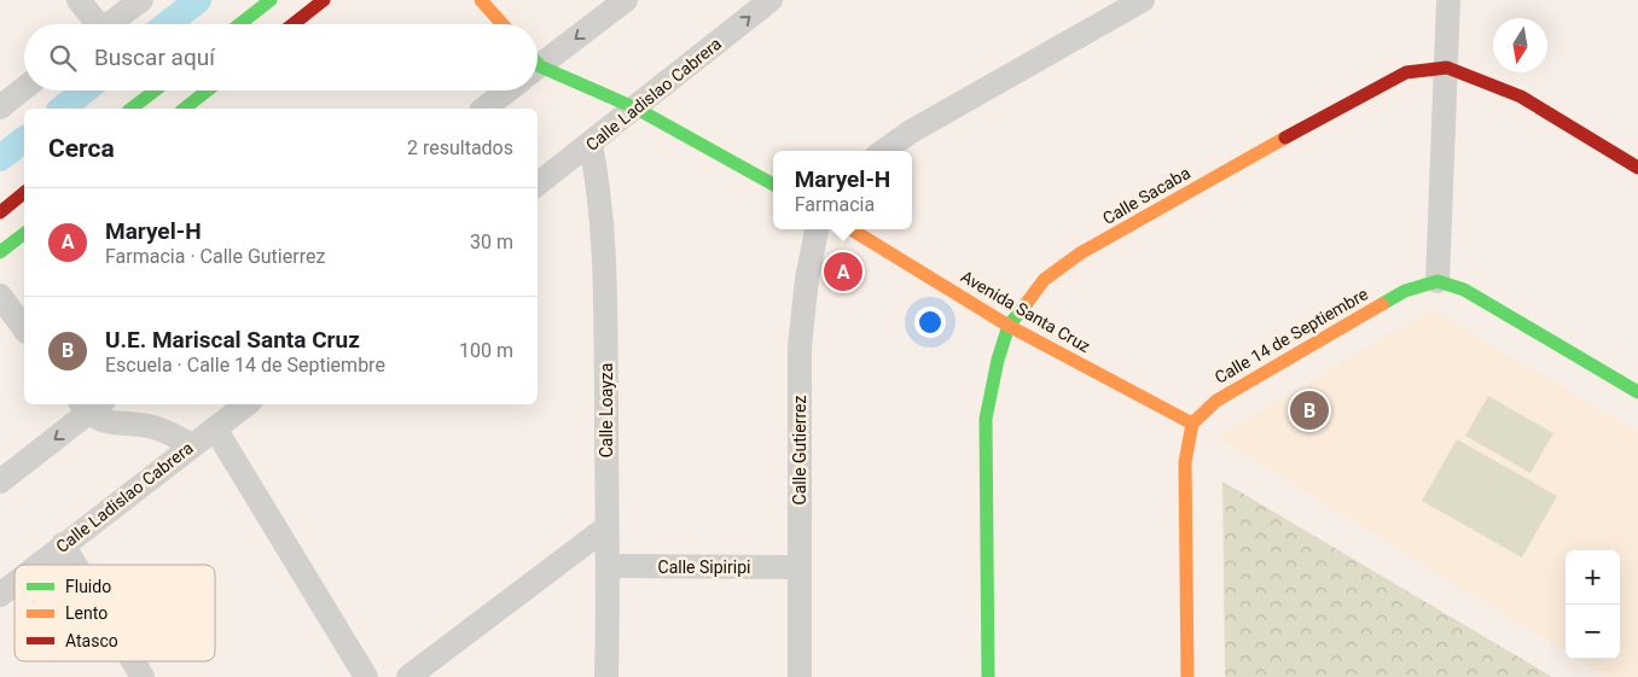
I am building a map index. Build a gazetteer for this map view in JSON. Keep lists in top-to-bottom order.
{
  "streets": {
    "main road": ["Calle Sacaba", "Avenida Santa Cruz", "Calle 14 de Septiembre"],
    "street": [
      "Calle Ladislao Cabrera",
      "Calle Loayza",
      "Calle Gutierrez",
      "Calle Sipiripi"
    ]
  },
  "crossings": [
    ["Calle Ladislao Cabrera", "Calle Loayza"],
    ["Calle Sacaba", "Avenida Santa Cruz"],
    ["Avenida Santa Cruz", "Calle 14 de Septiembre"],
    ["Calle Loayza", "Calle Sipiripi"],
    ["Calle Gutierrez", "Calle Sipiripi"]
  ],
  "legend": ["Fluido", "Lento", "Atasco"],
  "north": "bottom",
  "page": {
    "search": "Buscar aquí",
    "heading": ["Cerca", "2 resultados"],
    "popup": ["Maryel-H", "Farmacia"],
    "list": [
      {
        "mark": "A",
        "name": "Maryel-H",
        "note": "Farmacia · Calle Gutierrez",
        "value": "30 m"
      },
      {
        "mark": "B",
        "name": "U.E. Mariscal Santa Cruz",
        "note": "Escuela · Calle 14 de Septiembre",
        "value": "100 m"
      }
    ],
    "pins": ["A", "B"],
    "map_buttons": ["+", "−"]
  }
}
